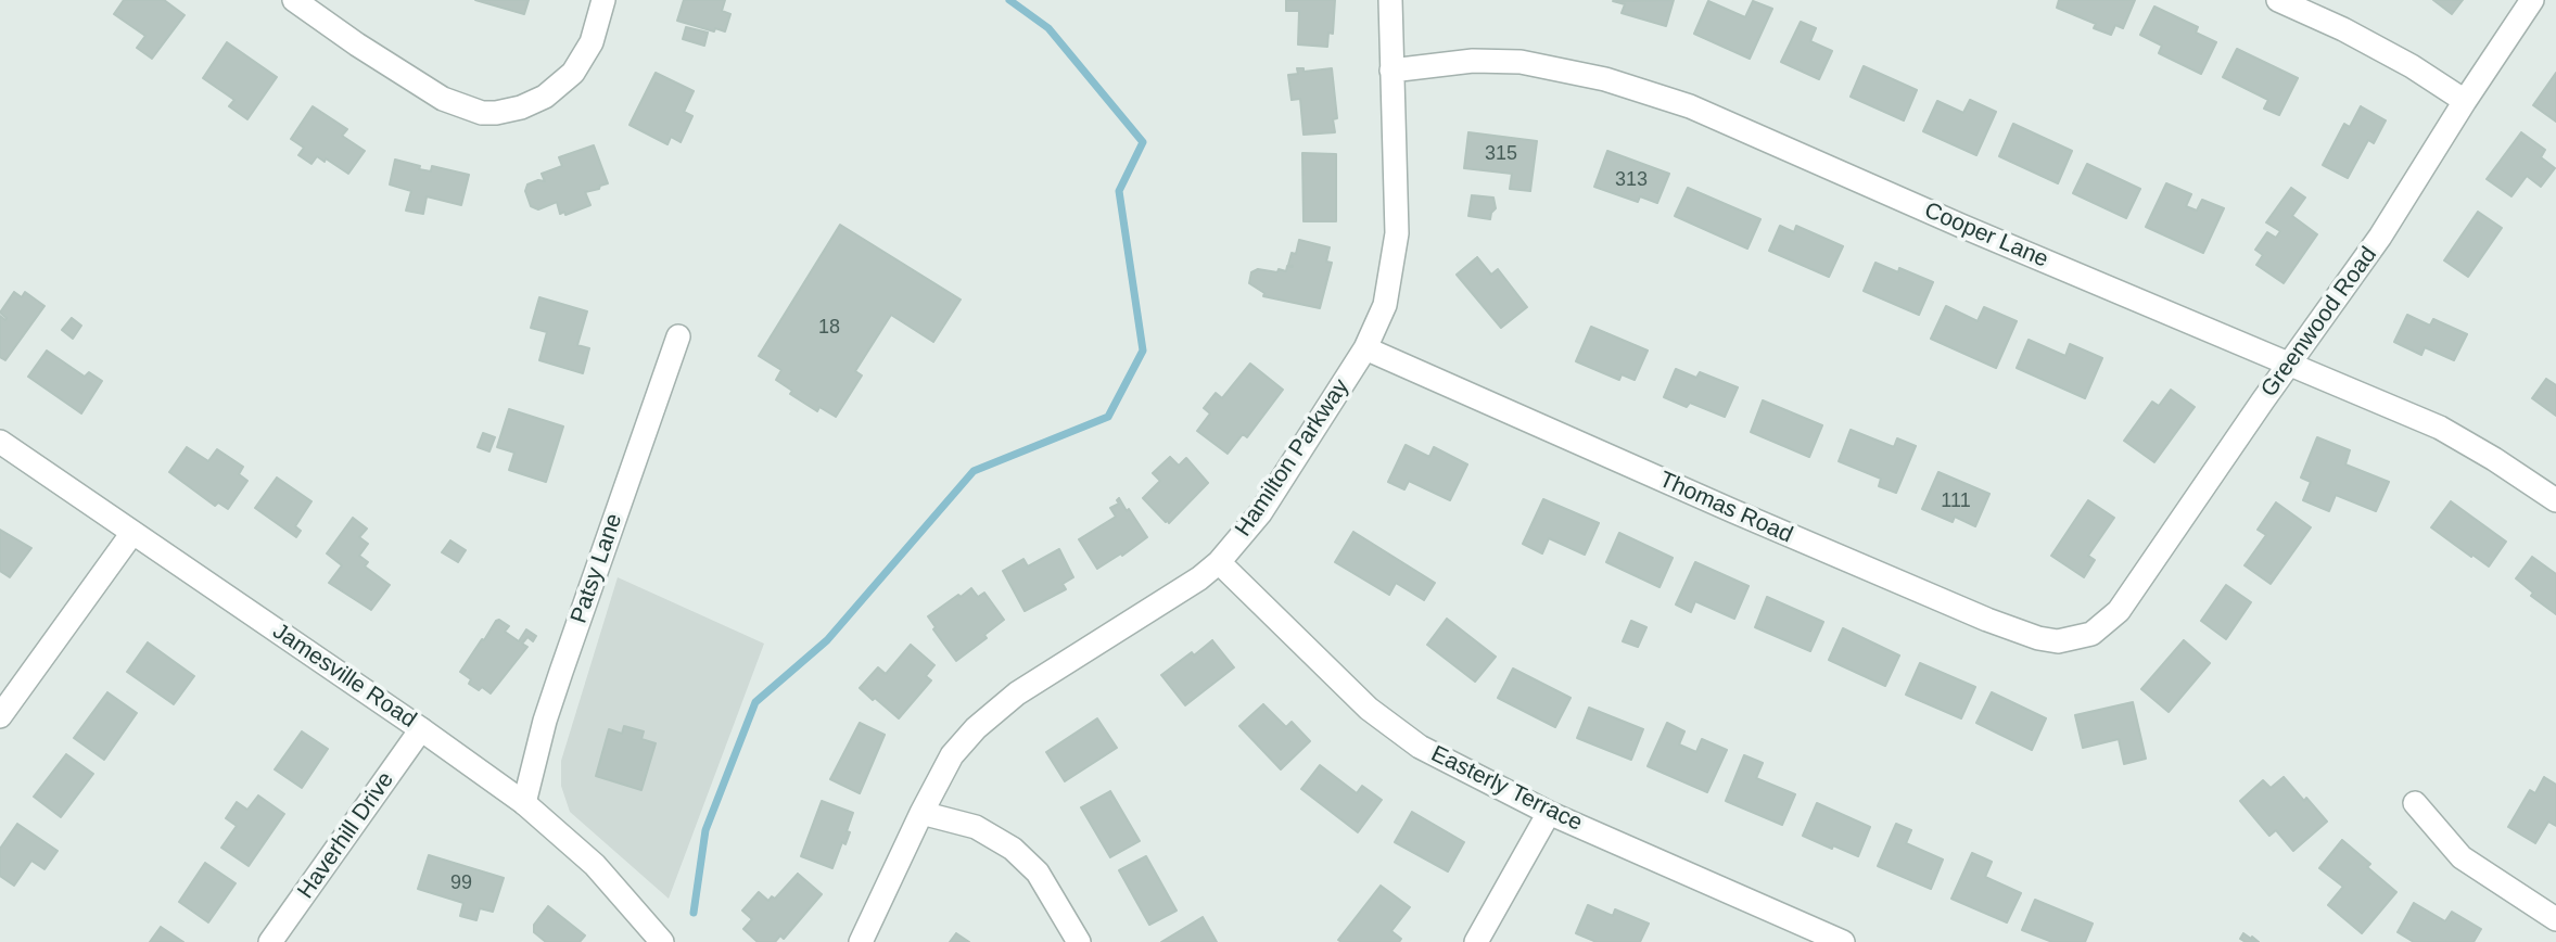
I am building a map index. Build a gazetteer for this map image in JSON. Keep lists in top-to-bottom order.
{
  "streets": {
    "street": [
      "Cooper Lane",
      "Greenwood Road",
      "Hamilton Parkway",
      "Thomas Road",
      "Patsy Lane",
      "Jamesville Road",
      "Easterly Terrace",
      "Haverhill Drive"
    ]
  },
  "crossings": [
    ["Cooper Lane", "Greenwood Road"],
    ["Cooper Lane", "Hamilton Parkway"],
    ["Greenwood Road", "Thomas Road"],
    ["Hamilton Parkway", "Thomas Road"],
    ["Hamilton Parkway", "Easterly Terrace"],
    ["Patsy Lane", "Jamesville Road"],
    ["Jamesville Road", "Haverhill Drive"]
  ],
  "house_numbers": [
    "315",
    "313",
    "18",
    "111",
    "99"
  ]
}
